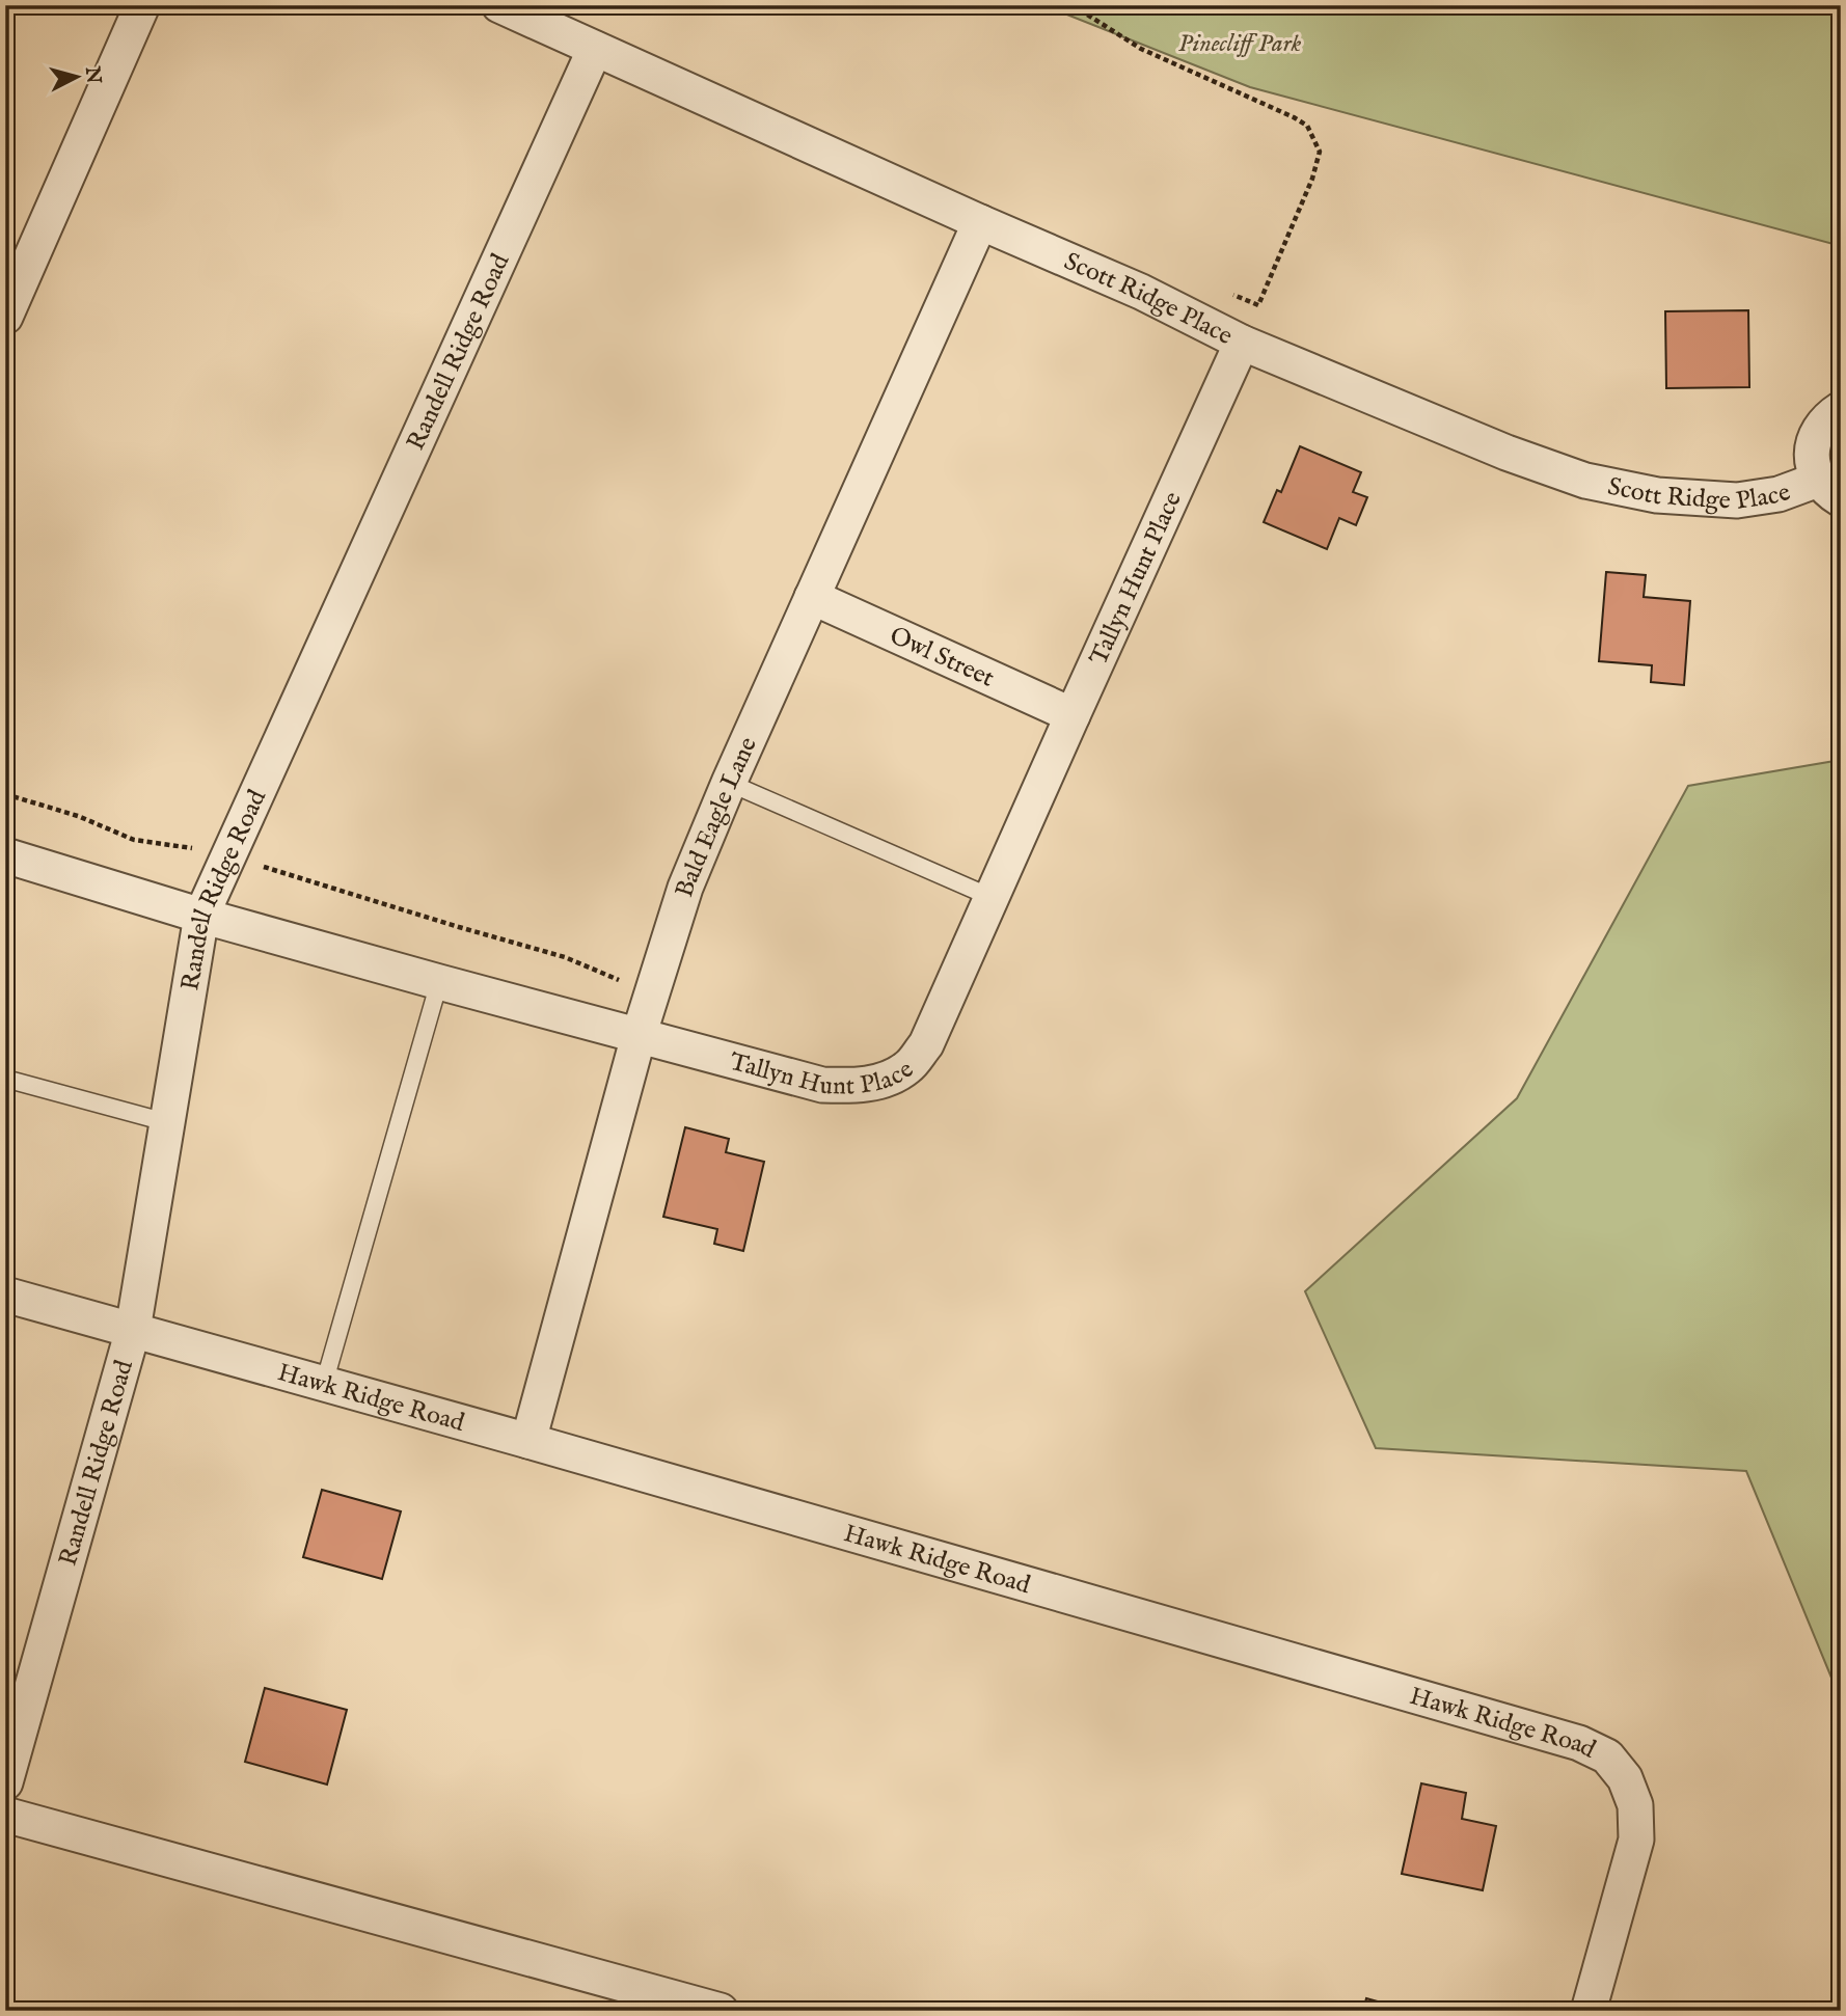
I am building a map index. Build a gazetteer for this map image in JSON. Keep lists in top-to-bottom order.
{
  "streets": {
    "street": [
      "Scott Ridge Place",
      "Randell Ridge Road",
      "Tallyn Hunt Place",
      "Owl Street",
      "Bald Eagle Lane",
      "Hawk Ridge Road"
    ]
  },
  "crossings": [
    ["Scott Ridge Place", "Randell Ridge Road"],
    ["Scott Ridge Place", "Tallyn Hunt Place"],
    ["Scott Ridge Place", "Bald Eagle Lane"],
    ["Randell Ridge Road", "Tallyn Hunt Place"],
    ["Randell Ridge Road", "Hawk Ridge Road"],
    ["Tallyn Hunt Place", "Owl Street"],
    ["Tallyn Hunt Place", "Bald Eagle Lane"],
    ["Owl Street", "Bald Eagle Lane"],
    ["Bald Eagle Lane", "Hawk Ridge Road"]
  ],
  "parks": ["Pinecliff Park"],
  "north": "right"
}
